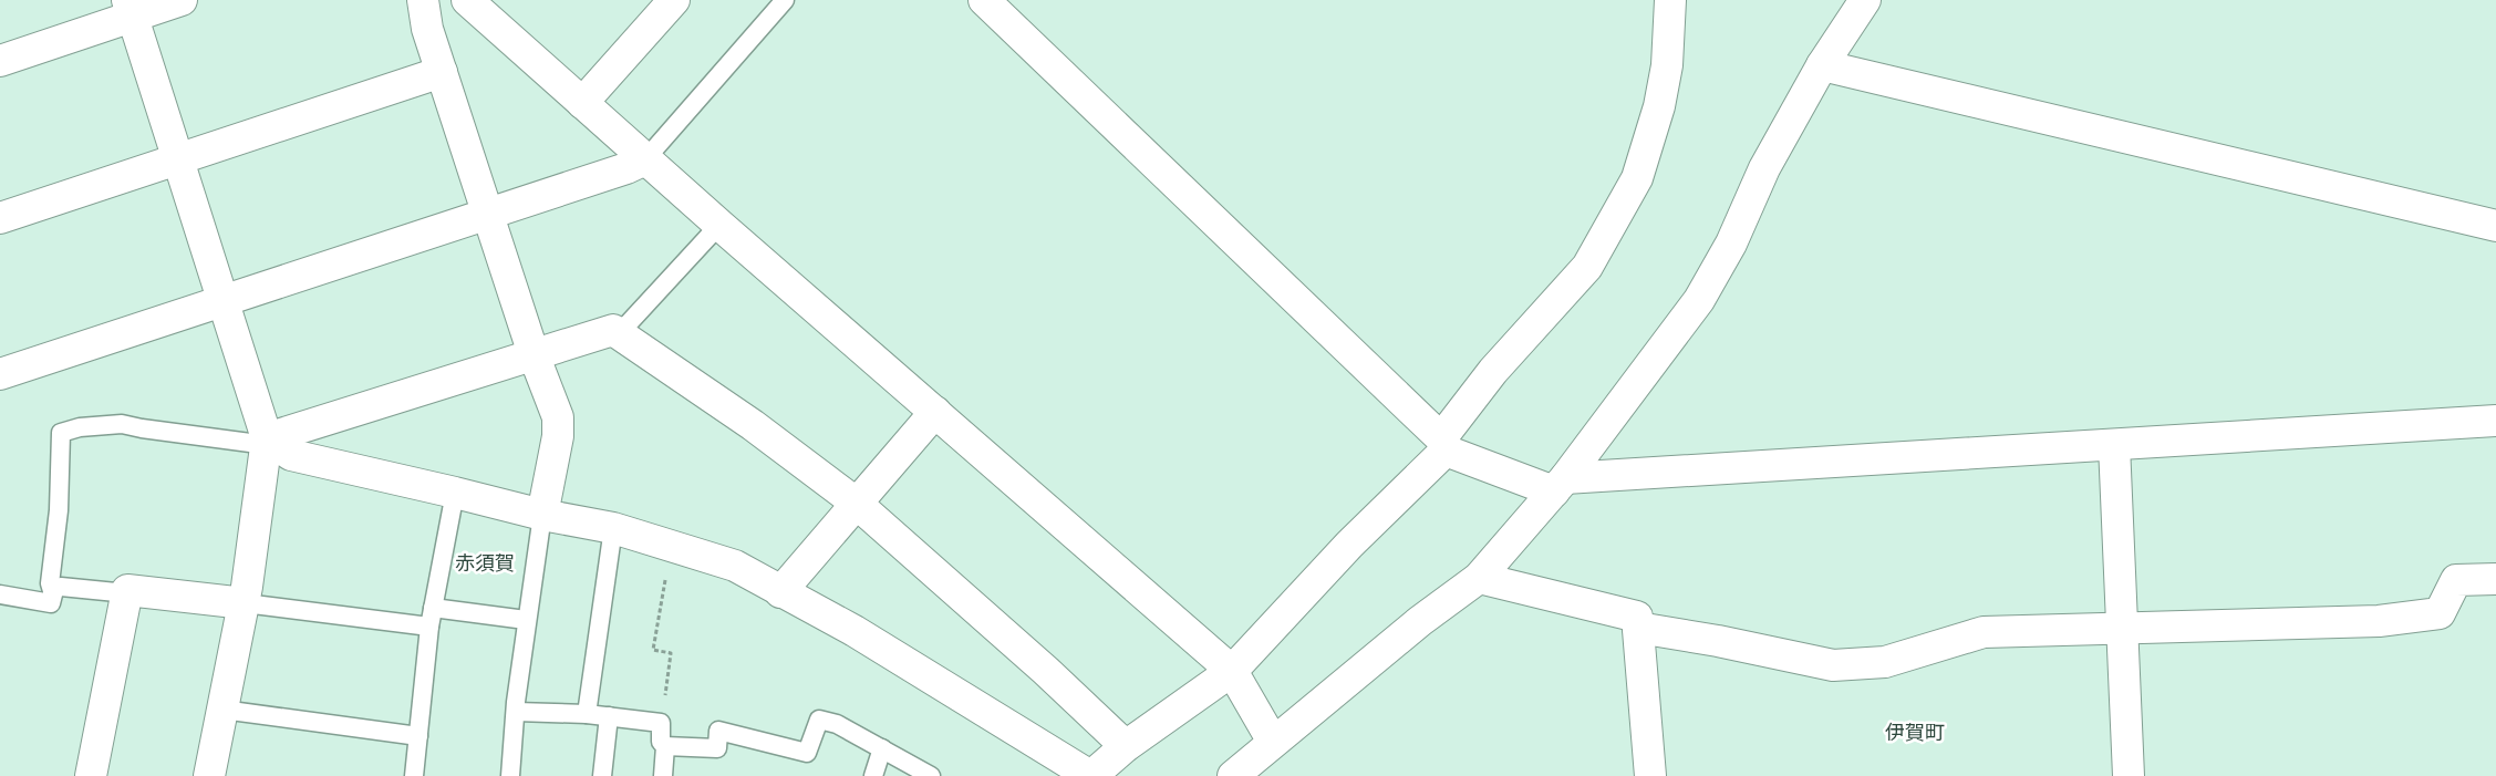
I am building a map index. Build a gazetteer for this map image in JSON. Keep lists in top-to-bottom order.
{
  "districts": ["赤須賀", "伊賀町"]
}
